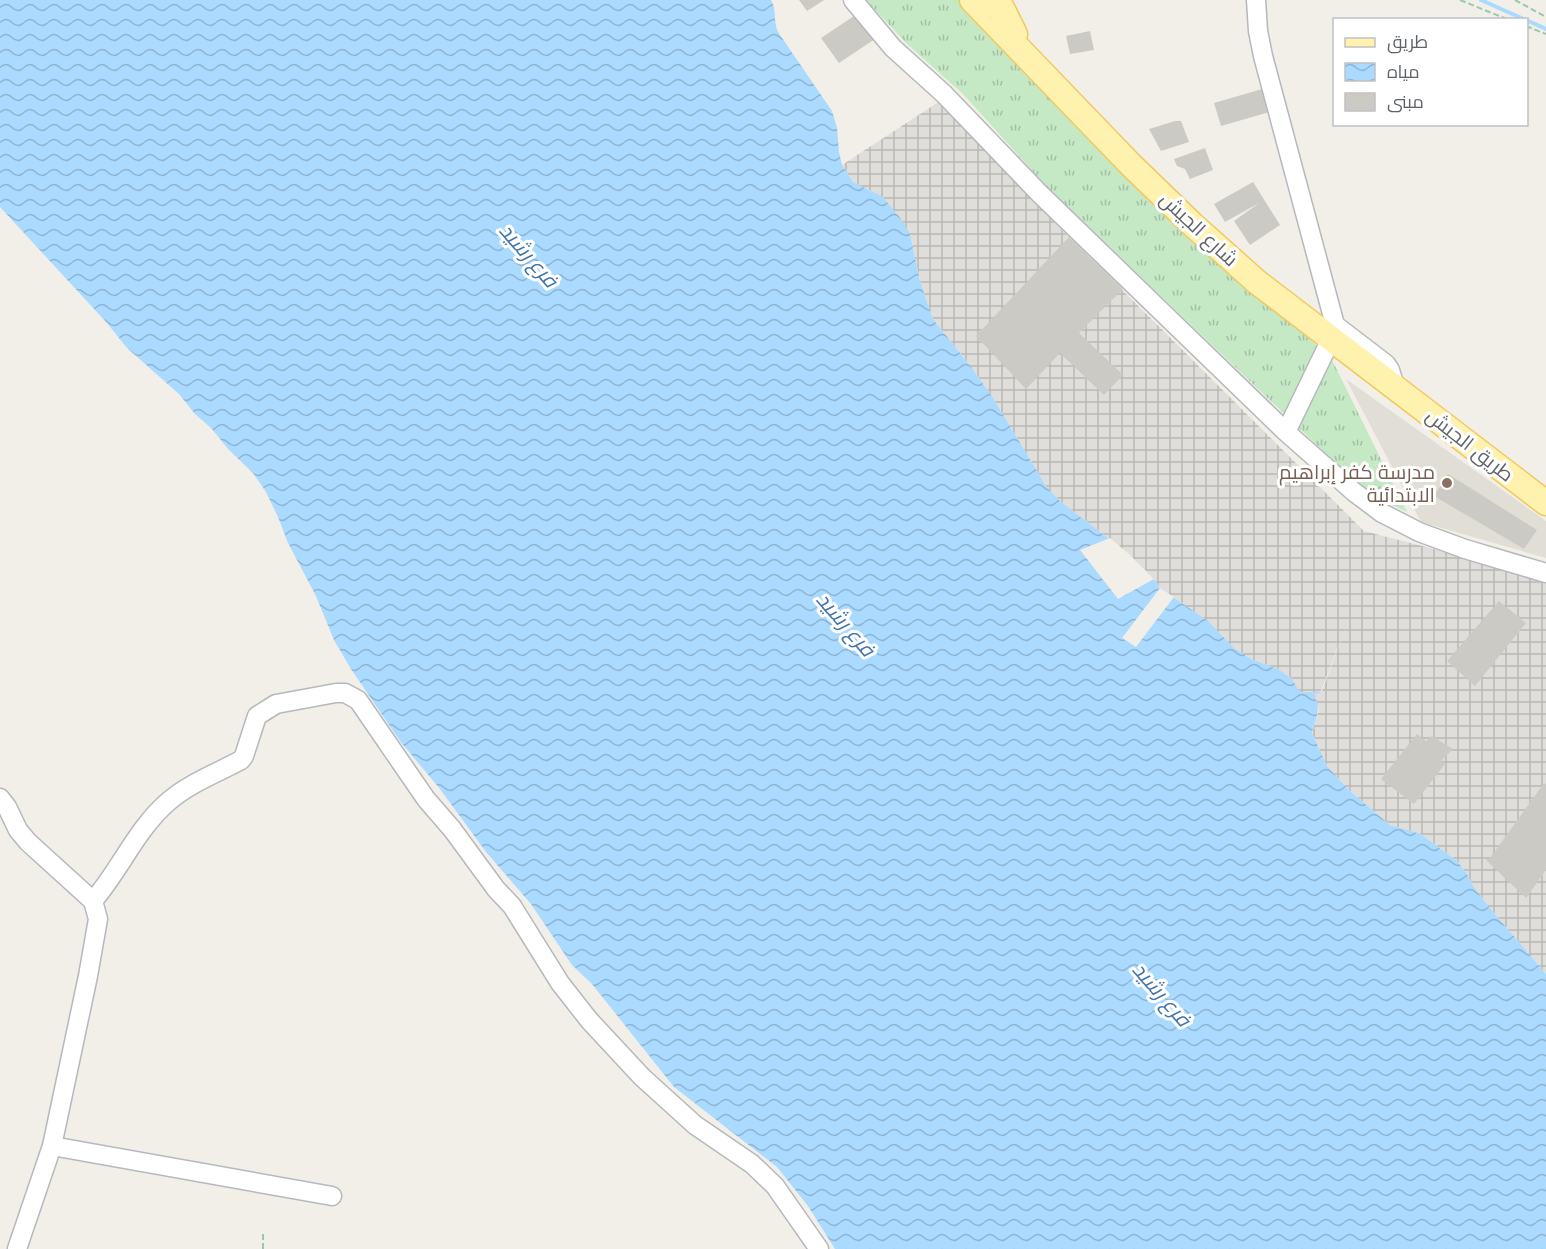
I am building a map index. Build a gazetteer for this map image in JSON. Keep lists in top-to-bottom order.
{
  "streets": {
    "main road": ["شارع الجيش", "طريق الجيش"]
  },
  "crossings": [
    ["شارع الجيش", "طريق الجيش"]
  ],
  "water": ["فرع رشيد"],
  "places": ["مدرسة كفر إبراهيم الابتدائية"],
  "legend": ["طريق", "مياه", "مبنى"]
}
